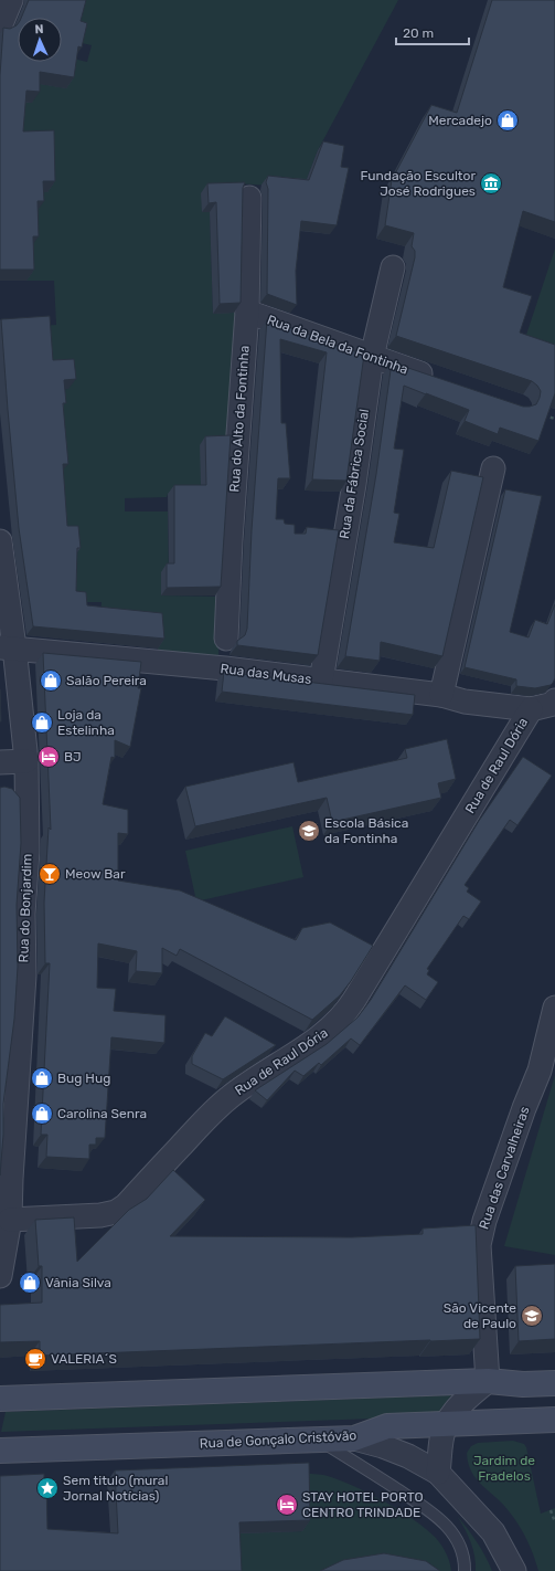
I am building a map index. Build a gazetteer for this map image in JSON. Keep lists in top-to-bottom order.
{
  "streets": {
    "main road": ["Rua de Gonçalo Cristóvão"],
    "street": [
      "Rua da Bela da Fontinha",
      "Rua do Alto da Fontinha",
      "Rua da Fábrica Social",
      "Rua das Musas",
      "Rua de Raul Dória",
      "Rua do Bonjardim",
      "Rua das Carvalheiras"
    ]
  },
  "crossings": [
    ["Rua da Bela da Fontinha", "Rua do Alto da Fontinha"],
    ["Rua da Bela da Fontinha", "Rua da Fábrica Social"],
    ["Rua da Fábrica Social", "Rua das Musas"],
    ["Rua das Musas", "Rua de Raul Dória"],
    ["Rua das Musas", "Rua do Bonjardim"],
    ["Rua de Raul Dória", "Rua do Bonjardim"]
  ],
  "parks": ["Jardim de Fradelos"],
  "places": {
    "shop": [
      "Mercadejo",
      "Salão Pereira",
      "Loja da Estelinha",
      "Bug Hug",
      "Carolina Senra",
      "Vânia Silva"
    ],
    "museum": ["Fundação Escultor José Rodrigues"],
    "hotel": ["BJ", "STAY HOTEL PORTO CENTRO TRINDADE"],
    "school or university": ["Escola Básica da Fontinha", "São Vicente de Paulo"],
    "bar": ["Meow Bar"],
    "cafe": ["VALERIA´S"],
    "place": ["Sem titulo (mural Jornal Notícias)"]
  },
  "scale_bar": "20 m",
  "north": "top"
}
